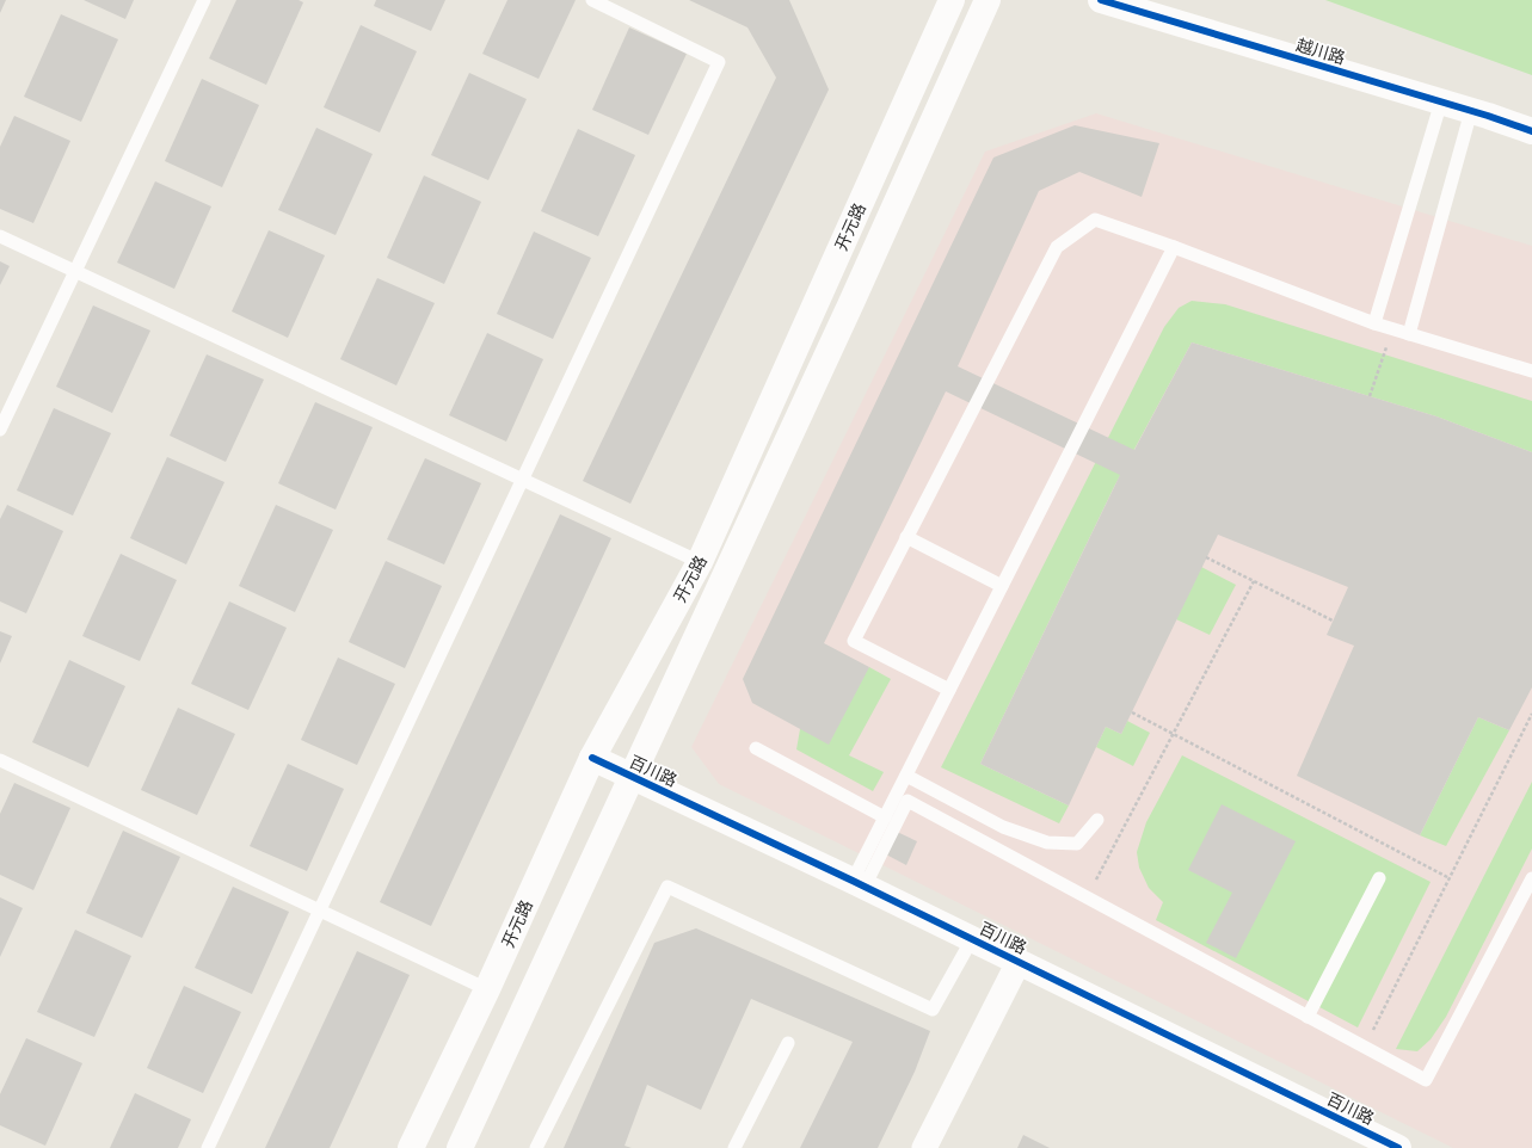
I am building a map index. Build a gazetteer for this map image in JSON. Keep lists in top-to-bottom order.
{
  "streets": {
    "main road": ["越川路", "开元路", "百川路"]
  },
  "crossings": [
    ["开元路", "百川路"]
  ]
}
